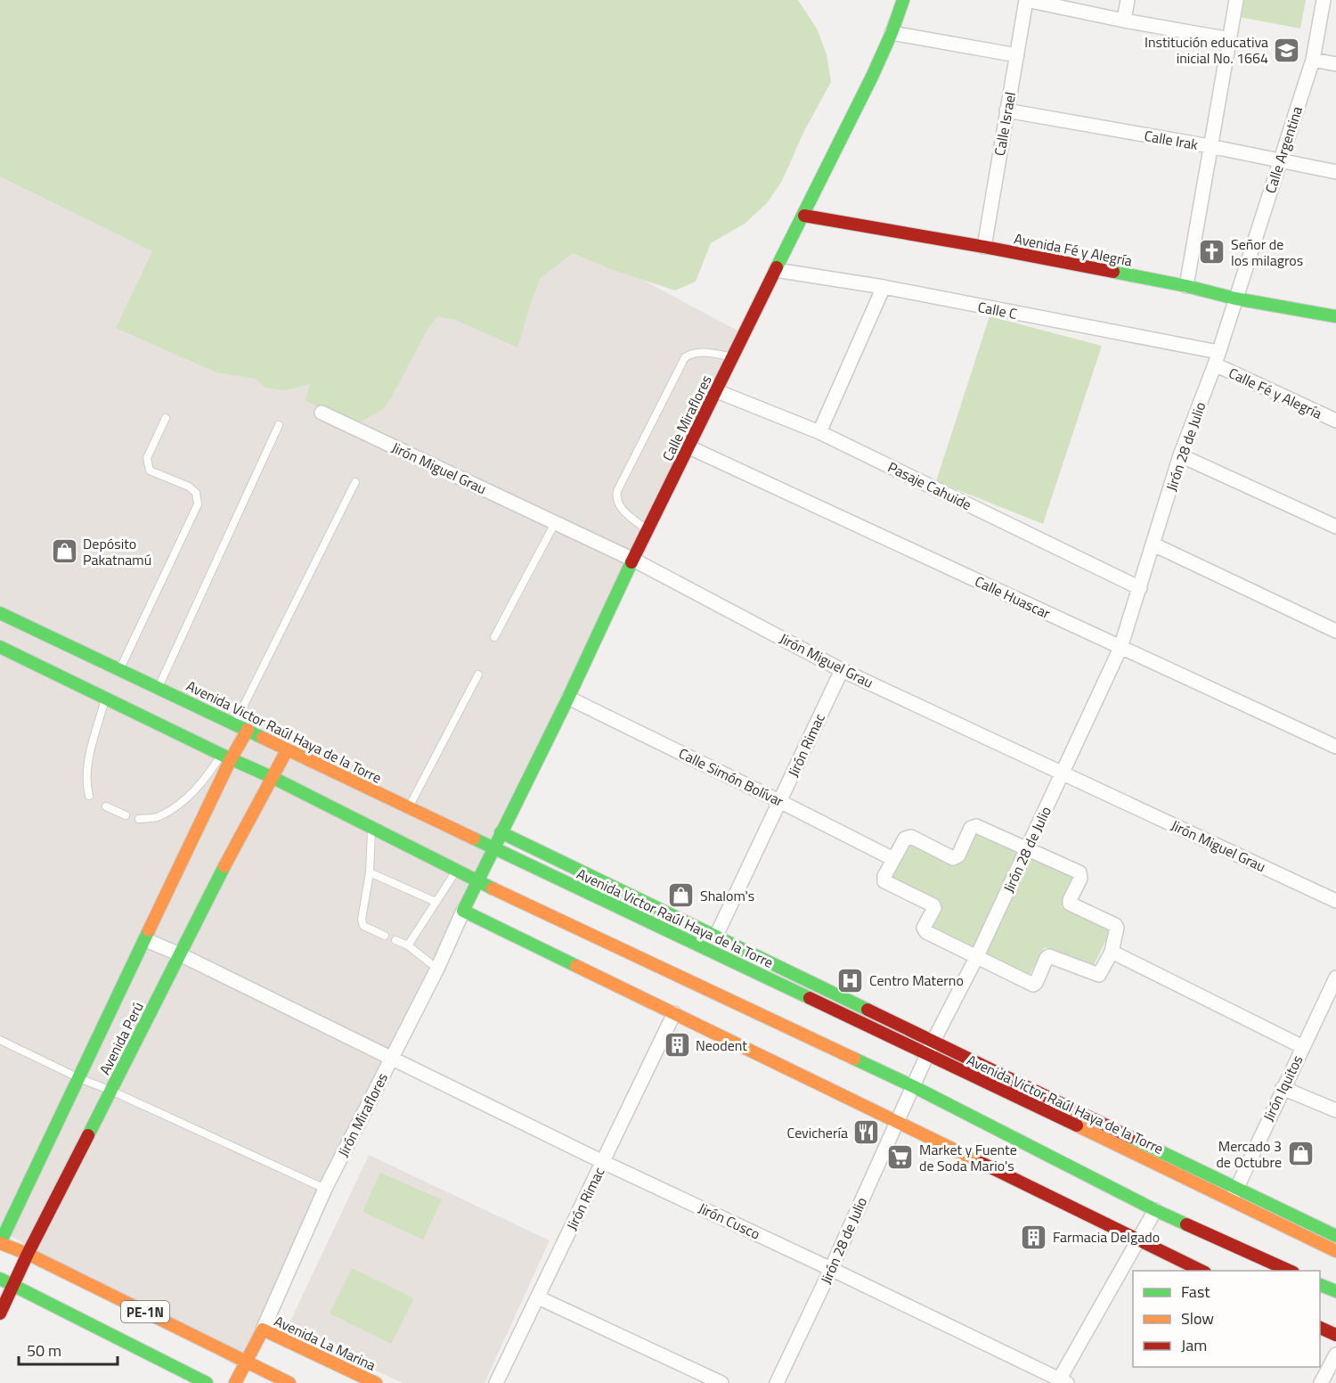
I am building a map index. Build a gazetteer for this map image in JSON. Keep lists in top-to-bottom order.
{
  "streets": {
    "main road": [
      "Avenida Fé y Alegría",
      "Calle Miraflores",
      "Avenida Victor Raúl Haya de la Torre",
      "Avenida Perú",
      "Jirón Miraflores",
      "PE-1N",
      "Avenida La Marina"
    ],
    "street": [
      "Calle Israel",
      "Calle Irak",
      "Calle Argentina",
      "Calle C",
      "Calle Fé y Alegría",
      "Jirón 28 de Julio",
      "Jirón Miguel Grau",
      "Pasaje Cahuide",
      "Calle Huascar",
      "Jirón Rimac",
      "Calle Simón Bolívar",
      "Jirón Iquitos",
      "Jirón Cusco"
    ]
  },
  "crossings": [
    ["Calle Israel", "Calle Irak"],
    ["Calle Israel", "Avenida Fé y Alegría"],
    ["Calle Irak", "Calle Argentina"],
    ["Calle Argentina", "Avenida Fé y Alegría"],
    ["Calle Argentina", "Jirón 28 de Julio"],
    ["Avenida Fé y Alegría", "Calle Miraflores"],
    ["Avenida Fé y Alegría", "Jirón 28 de Julio"],
    ["Calle C", "Calle Fé y Alegría"],
    ["Calle C", "Calle Miraflores"],
    ["Calle C", "Jirón 28 de Julio"],
    ["Calle Fé y Alegría", "Jirón 28 de Julio"],
    ["Calle Miraflores", "Jirón Miguel Grau"],
    ["Calle Miraflores", "Pasaje Cahuide"],
    ["Calle Miraflores", "Calle Huascar"],
    ["Calle Miraflores", "Avenida Victor Raúl Haya de la Torre"],
    ["Calle Miraflores", "Calle Simón Bolívar"],
    ["Calle Miraflores", "Jirón Miraflores"],
    ["Jirón 28 de Julio", "Jirón Miguel Grau"],
    ["Jirón 28 de Julio", "Pasaje Cahuide"],
    ["Jirón 28 de Julio", "Calle Huascar"],
    ["Jirón 28 de Julio", "Avenida Victor Raúl Haya de la Torre"],
    ["Jirón 28 de Julio", "Jirón Cusco"],
    ["Jirón Miguel Grau", "Jirón Rimac"],
    ["Avenida Victor Raúl Haya de la Torre", "Avenida Perú"],
    ["Avenida Victor Raúl Haya de la Torre", "Jirón Iquitos"],
    ["Avenida Victor Raúl Haya de la Torre", "Jirón Miraflores"],
    ["Jirón Rimac", "Calle Simón Bolívar"],
    ["Jirón Rimac", "Jirón Cusco"],
    ["Avenida Perú", "Jirón Cusco"],
    ["Avenida Perú", "PE-1N"],
    ["Jirón Miraflores", "Jirón Cusco"],
    ["Jirón Miraflores", "PE-1N"],
    ["Jirón Miraflores", "Avenida La Marina"]
  ],
  "places": {
    "school or university": ["Institución educativa inicial No. 1664"],
    "church": ["Señor de los milagros"],
    "shop": ["Depósito Pakatnamú", "Shalom's", "Mercado 3 de Octubre"],
    "hospital": ["Centro Materno"],
    "building": ["Neodent", "Farmacia Delgado"],
    "restaurant": ["Cevichería"],
    "supermarket": ["Market y Fuente de Soda Mario's"]
  },
  "legend": ["Fast", "Slow", "Jam"],
  "scale_bar": "50 m"
}
